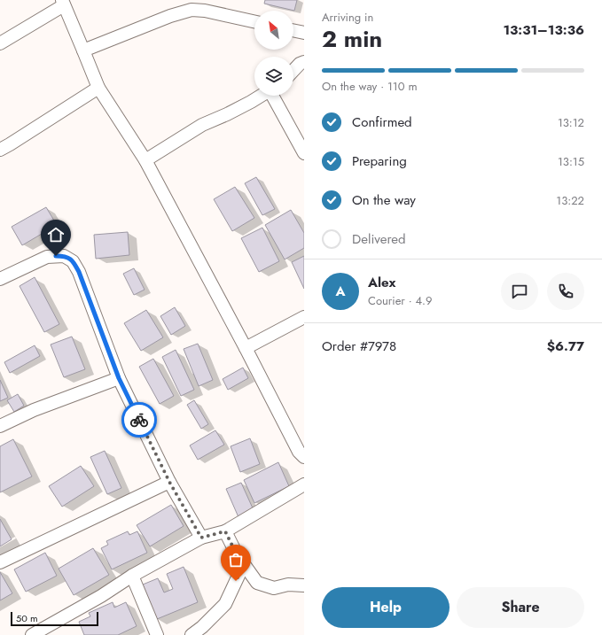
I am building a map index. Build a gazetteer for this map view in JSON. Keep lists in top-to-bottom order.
{
  "scale_bar": "50 m",
  "north": "top left",
  "page": {
    "heading": ["2 min", "Arriving in", "13:31–13:36"],
    "panel": [
      "Alex",
      "Courier · 4.9",
      "Order #7978",
      "$6.77"
    ],
    "bar": "On the way · 110 m",
    "list": [
      ["Confirmed", "13:12"],
      ["Preparing", "13:15"],
      ["On the way", "13:22"],
      "Delivered"
    ],
    "round": "A",
    "buttons": ["Help", "Share"],
    "scale": "50 m"
  }
}
